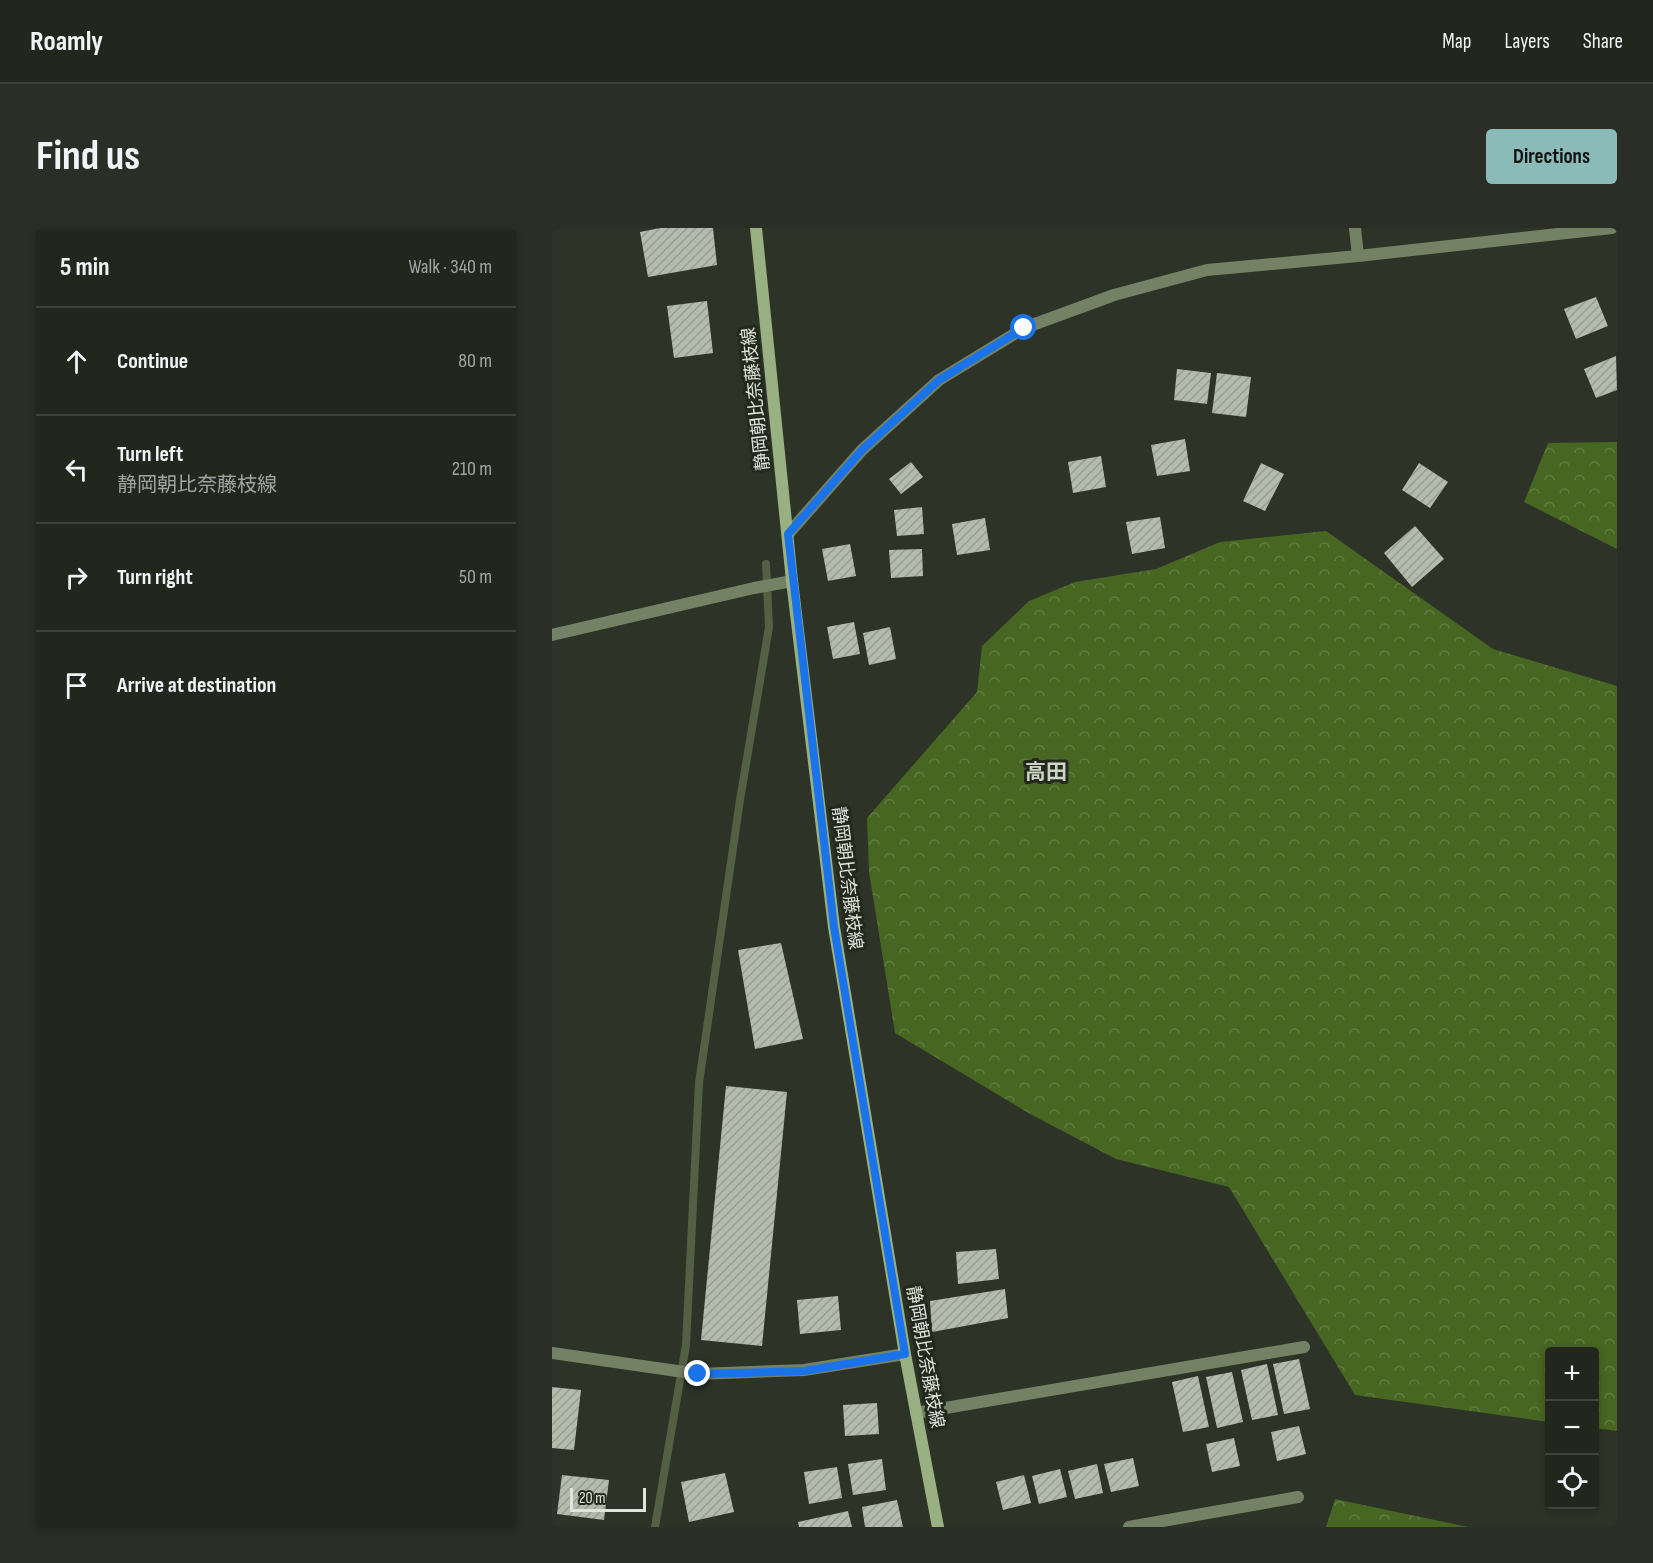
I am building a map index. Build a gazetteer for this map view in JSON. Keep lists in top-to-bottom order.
{
  "streets": {
    "main road": ["静岡朝比奈藤枝線"]
  },
  "districts": ["高田"],
  "scale_bar": "20 m",
  "page": {
    "header": "Roamly",
    "nav": ["Map", "Layers", "Share"],
    "buttons": "Directions",
    "title": "Find us",
    "heading": ["5 min", "Walk · 340 m"],
    "list": [
      ["Continue", "80 m"],
      ["Turn left", "静岡朝比奈藤枝線", "210 m"],
      ["Turn right", "50 m"],
      "Arrive at destination"
    ],
    "map_buttons": ["+", "−"],
    "scale": "20 m"
  }
}
